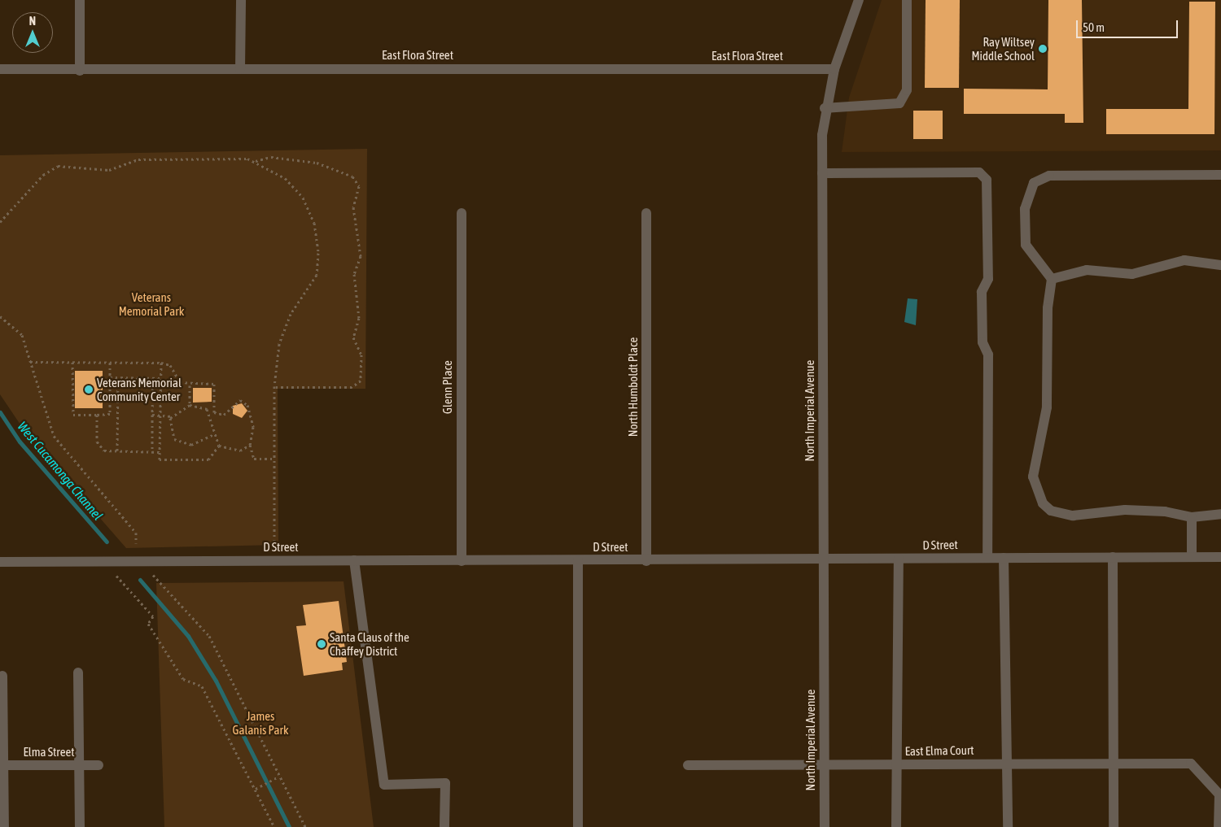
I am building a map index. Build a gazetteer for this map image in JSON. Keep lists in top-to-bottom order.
{
  "streets": {
    "street": [
      "East Flora Street",
      "Glenn Place",
      "North Humboldt Place",
      "North Imperial Avenue",
      "D Street",
      "East Elma Court",
      "Elma Street"
    ]
  },
  "crossings": [
    ["East Flora Street", "North Imperial Avenue"],
    ["Glenn Place", "D Street"],
    ["North Humboldt Place", "D Street"],
    ["North Imperial Avenue", "D Street"],
    ["North Imperial Avenue", "East Elma Court"]
  ],
  "water": ["West Cucamonga Channel"],
  "parks": ["Veterans Memorial Park", "James Galanis Park"],
  "places": ["Ray Wiltsey Middle School", "Veterans Memorial Community Center", "Santa Claus of the Chaffey District"],
  "scale_bar": "50 m",
  "north": "top"
}
